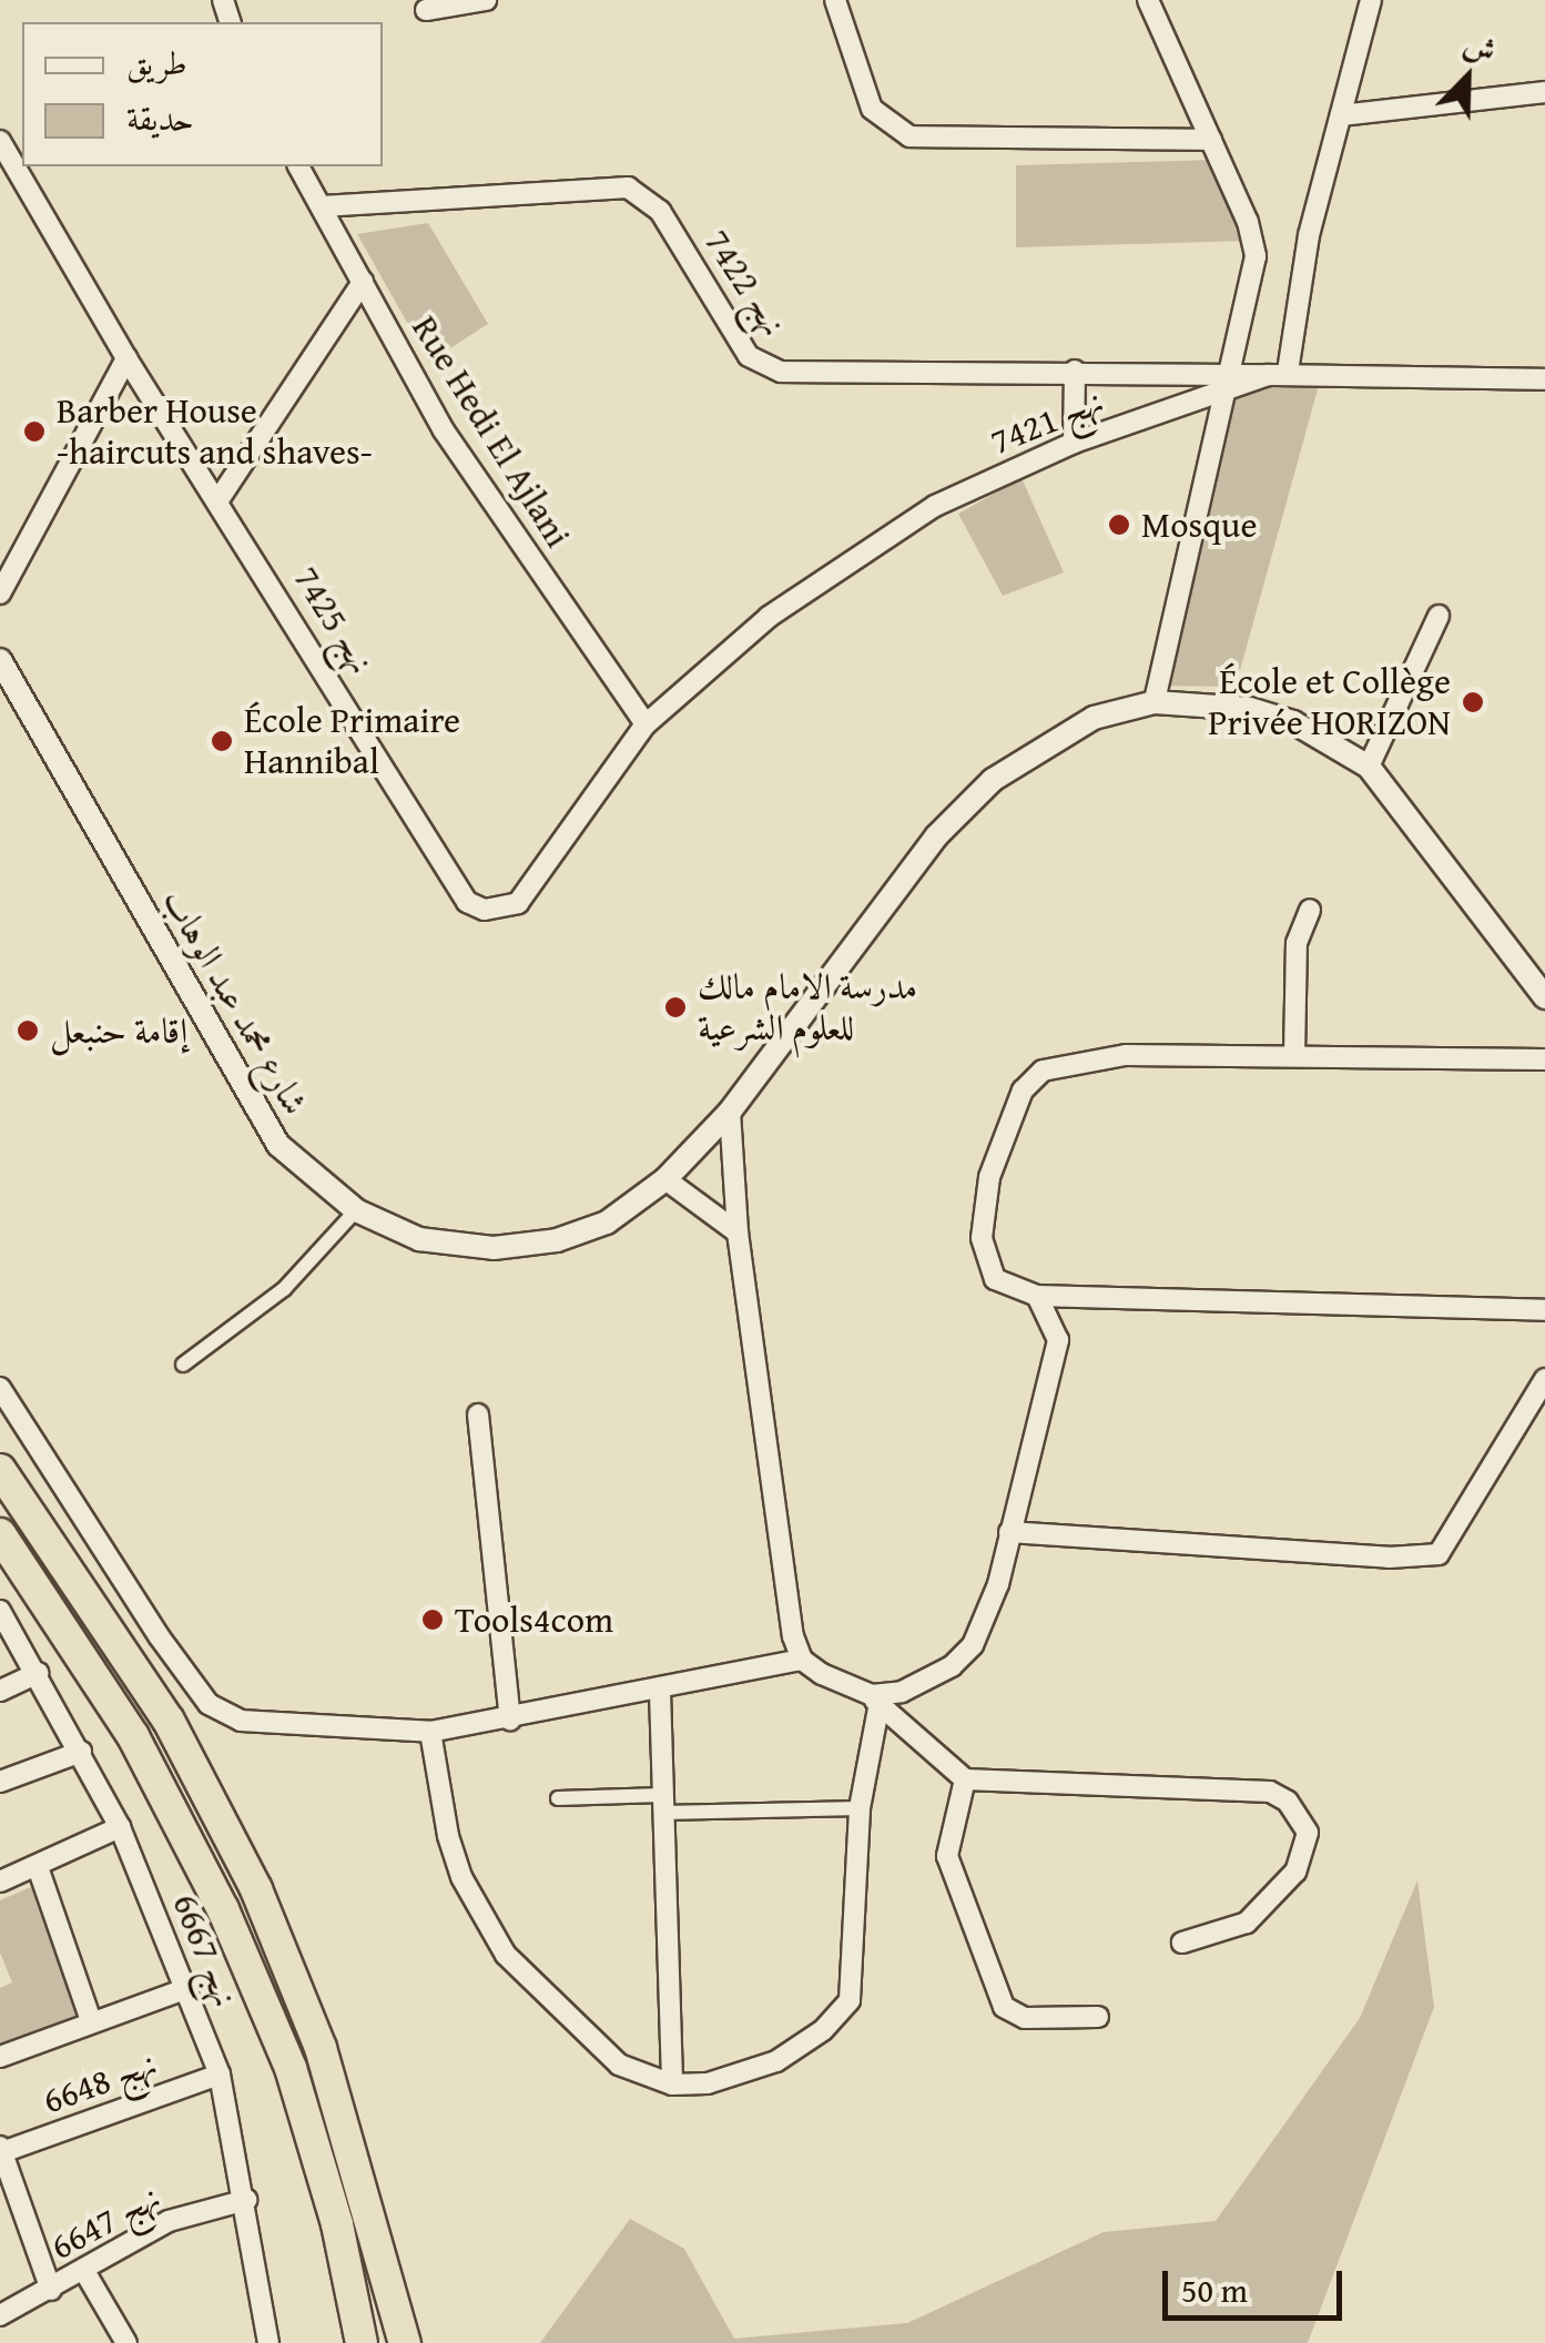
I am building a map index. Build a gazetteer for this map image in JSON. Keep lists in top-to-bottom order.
{
  "streets": {
    "street": [
      "نهج 7422",
      "نهج 7421",
      "Rue Hedi El Ajlani",
      "نهج 7425",
      "شارع محمد عبد الوهاب",
      "نهج 6667",
      "نهج 6648",
      "نهج 6647"
    ]
  },
  "crossings": [
    ["نهج 7422", "نهج 7421"],
    ["نهج 7422", "Rue Hedi El Ajlani"],
    ["نهج 7421", "Rue Hedi El Ajlani"],
    ["نهج 7421", "نهج 7425"],
    ["Rue Hedi El Ajlani", "نهج 7425"],
    ["نهج 6667", "نهج 6648"],
    ["نهج 6667", "نهج 6647"]
  ],
  "places": [
    "Barber House -haircuts and shaves-",
    "Mosque",
    "École et Collège Privée HORIZON",
    "École Primaire Hannibal",
    "مدرسة الامام مالك للعلوم الشرعية",
    "إقامة حنبعل",
    "Tools4com"
  ],
  "legend": ["طريق", "حديقة"],
  "scale_bar": "50 m",
  "north": "top right"
}
